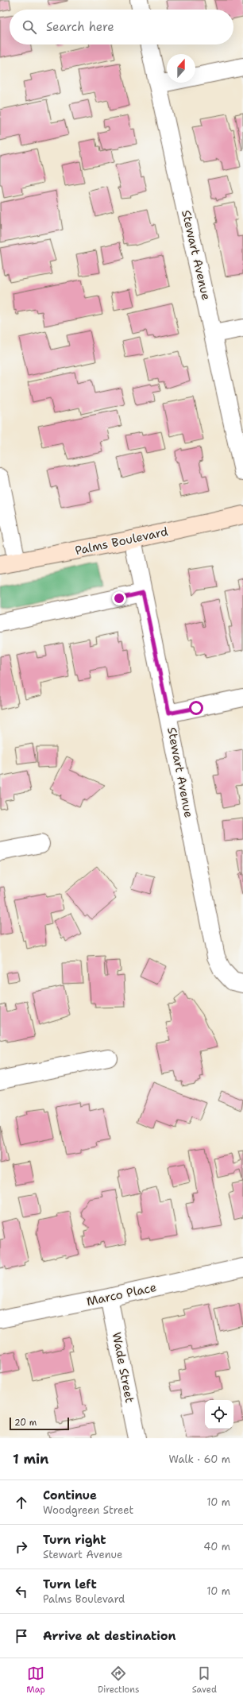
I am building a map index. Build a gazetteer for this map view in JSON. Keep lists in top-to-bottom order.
{
  "streets": {
    "street": [
      "Stewart Avenue",
      "Palms Boulevard",
      "Marco Place",
      "Wade Street"
    ]
  },
  "crossings": [
    ["Stewart Avenue", "Palms Boulevard"],
    ["Marco Place", "Wade Street"]
  ],
  "scale_bar": "20 m",
  "north": "top",
  "page": {
    "search": "Search here",
    "scale": "20 m",
    "heading": ["1 min", "Walk · 60 m"],
    "list": [
      ["Continue", "Woodgreen Street", "10 m"],
      ["Turn right", "Stewart Avenue", "40 m"],
      ["Turn left", "Palms Boulevard", "10 m"],
      "Arrive at destination"
    ],
    "nav": ["Map", "Directions", "Saved"]
  }
}
